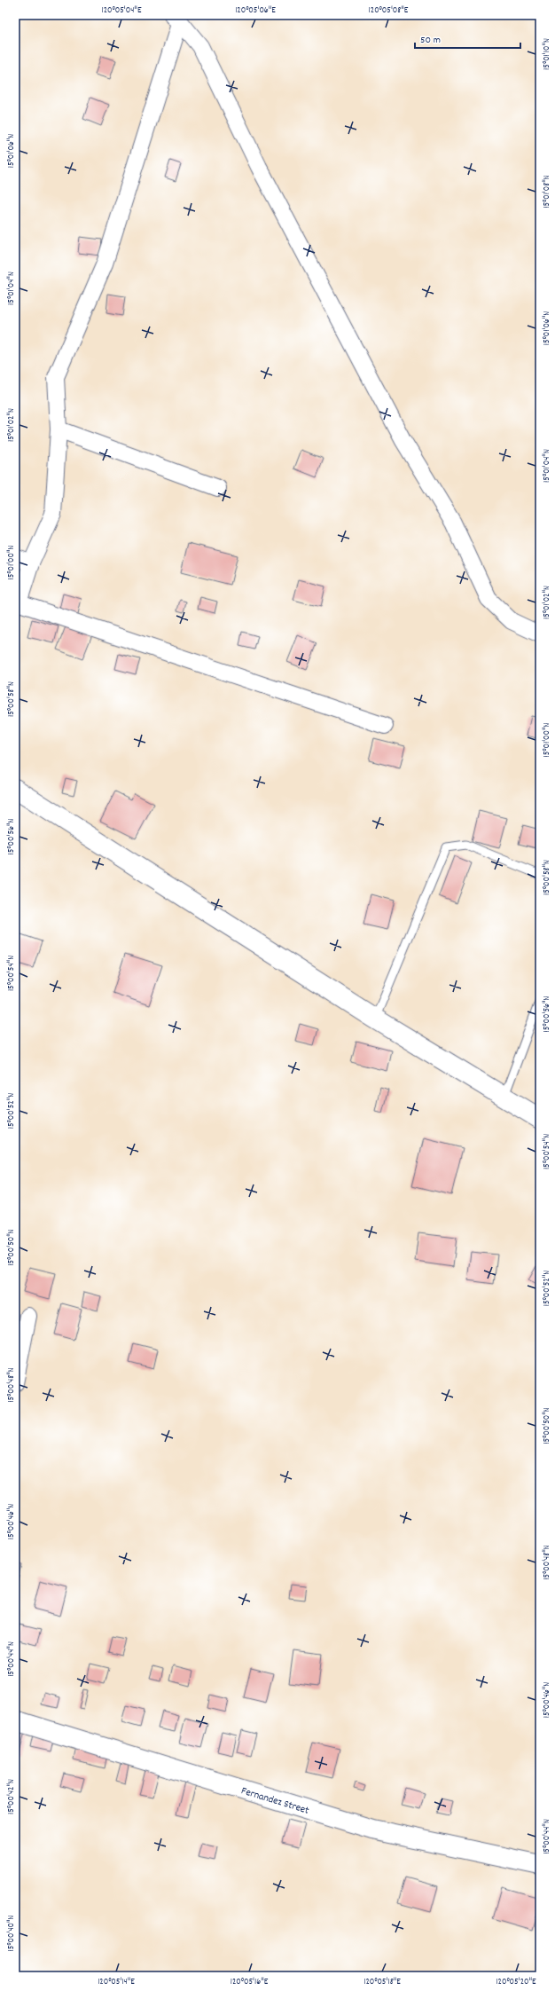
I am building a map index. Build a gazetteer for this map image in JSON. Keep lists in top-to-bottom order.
{
  "streets": {
    "street": ["Fernandez Street"]
  },
  "scale_bar": "50 m",
  "coordinates": [
    "120°05'04\"E",
    "120°05'06\"E",
    "120°05'08\"E",
    "15°01'10\"N",
    "15°01'06\"N",
    "15°01'08\"N",
    "15°01'04\"N",
    "15°01'02\"N",
    "15°01'00\"N",
    "15°00'58\"N",
    "15°00'56\"N",
    "15°00'54\"N",
    "15°00'52\"N",
    "15°00'50\"N",
    "15°00'48\"N",
    "15°00'46\"N",
    "15°00'44\"N",
    "15°00'42\"N",
    "15°00'40\"N",
    "120°05'14\"E",
    "120°05'16\"E",
    "120°05'18\"E",
    "120°05'20\"E"
  ]
}
